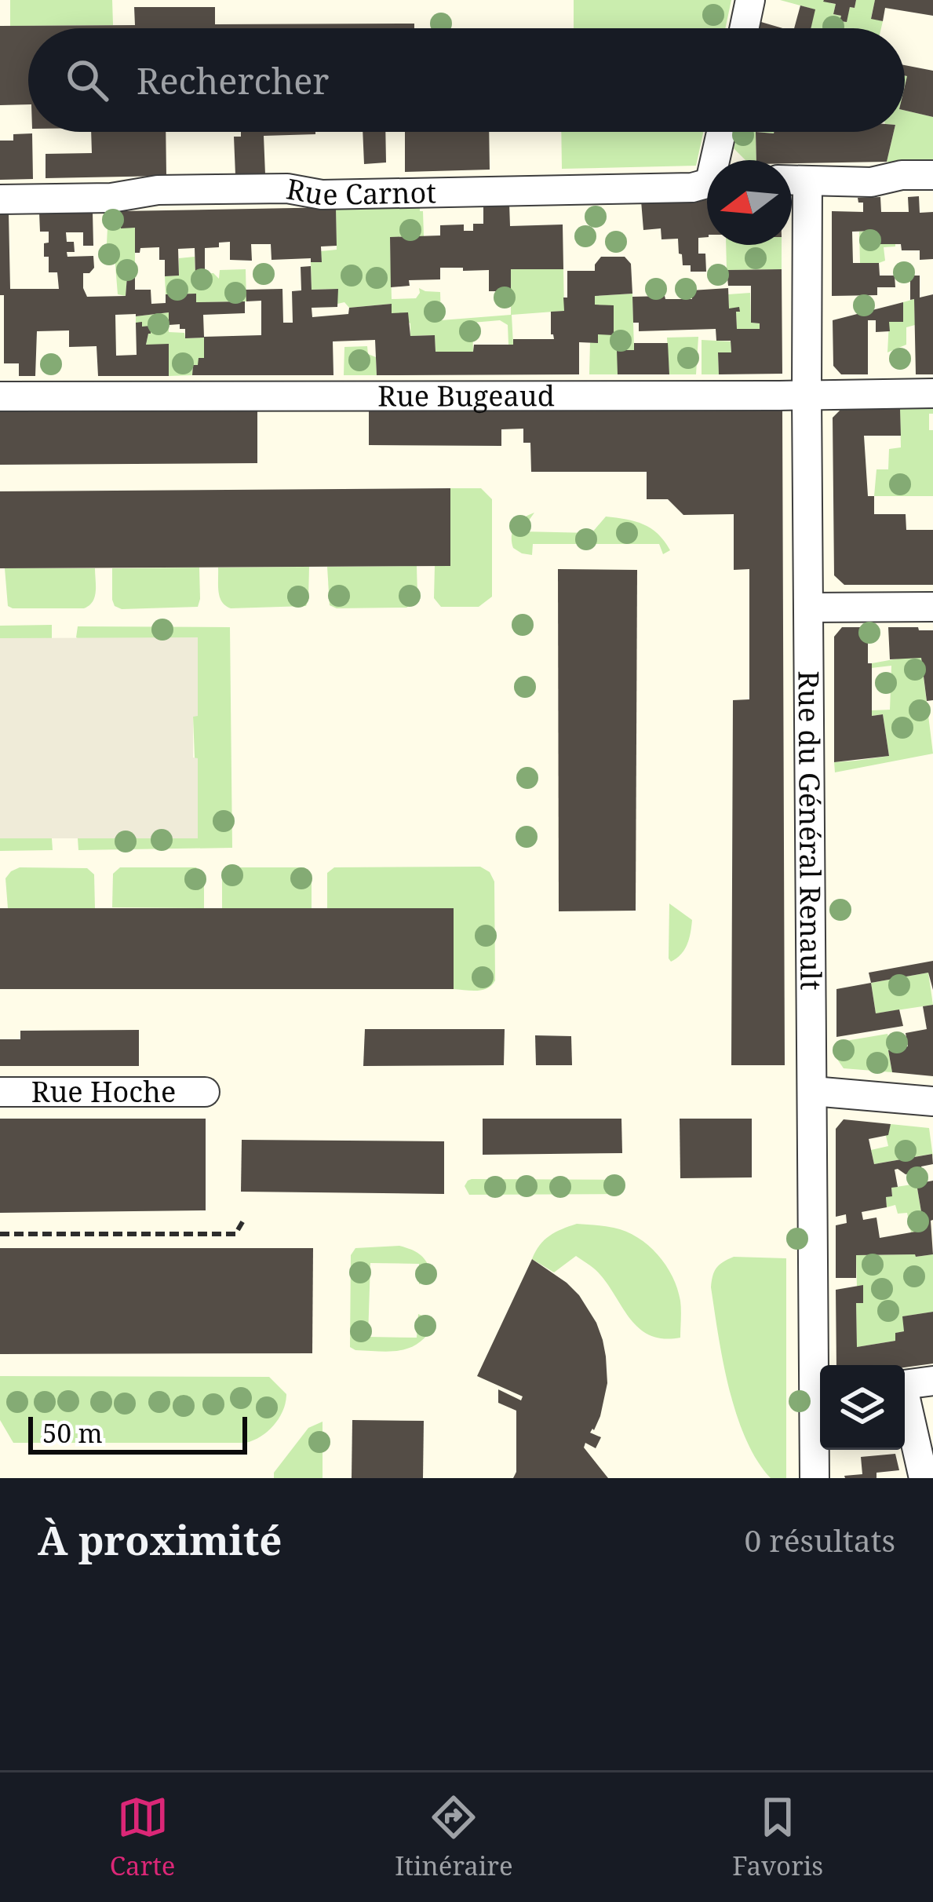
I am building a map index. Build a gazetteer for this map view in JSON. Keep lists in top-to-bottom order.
{
  "streets": {
    "street": [
      "Rue Carnot",
      "Rue Bugeaud",
      "Rue du Général Renault",
      "Rue Hoche"
    ]
  },
  "crossings": [
    ["Rue Bugeaud", "Rue du Général Renault"]
  ],
  "scale_bar": "50 m",
  "north": "left",
  "page": {
    "search": "Rechercher",
    "scale": "50 m",
    "heading": ["À proximité", "0 résultats"],
    "nav": ["Carte", "Itinéraire", "Favoris"]
  }
}
